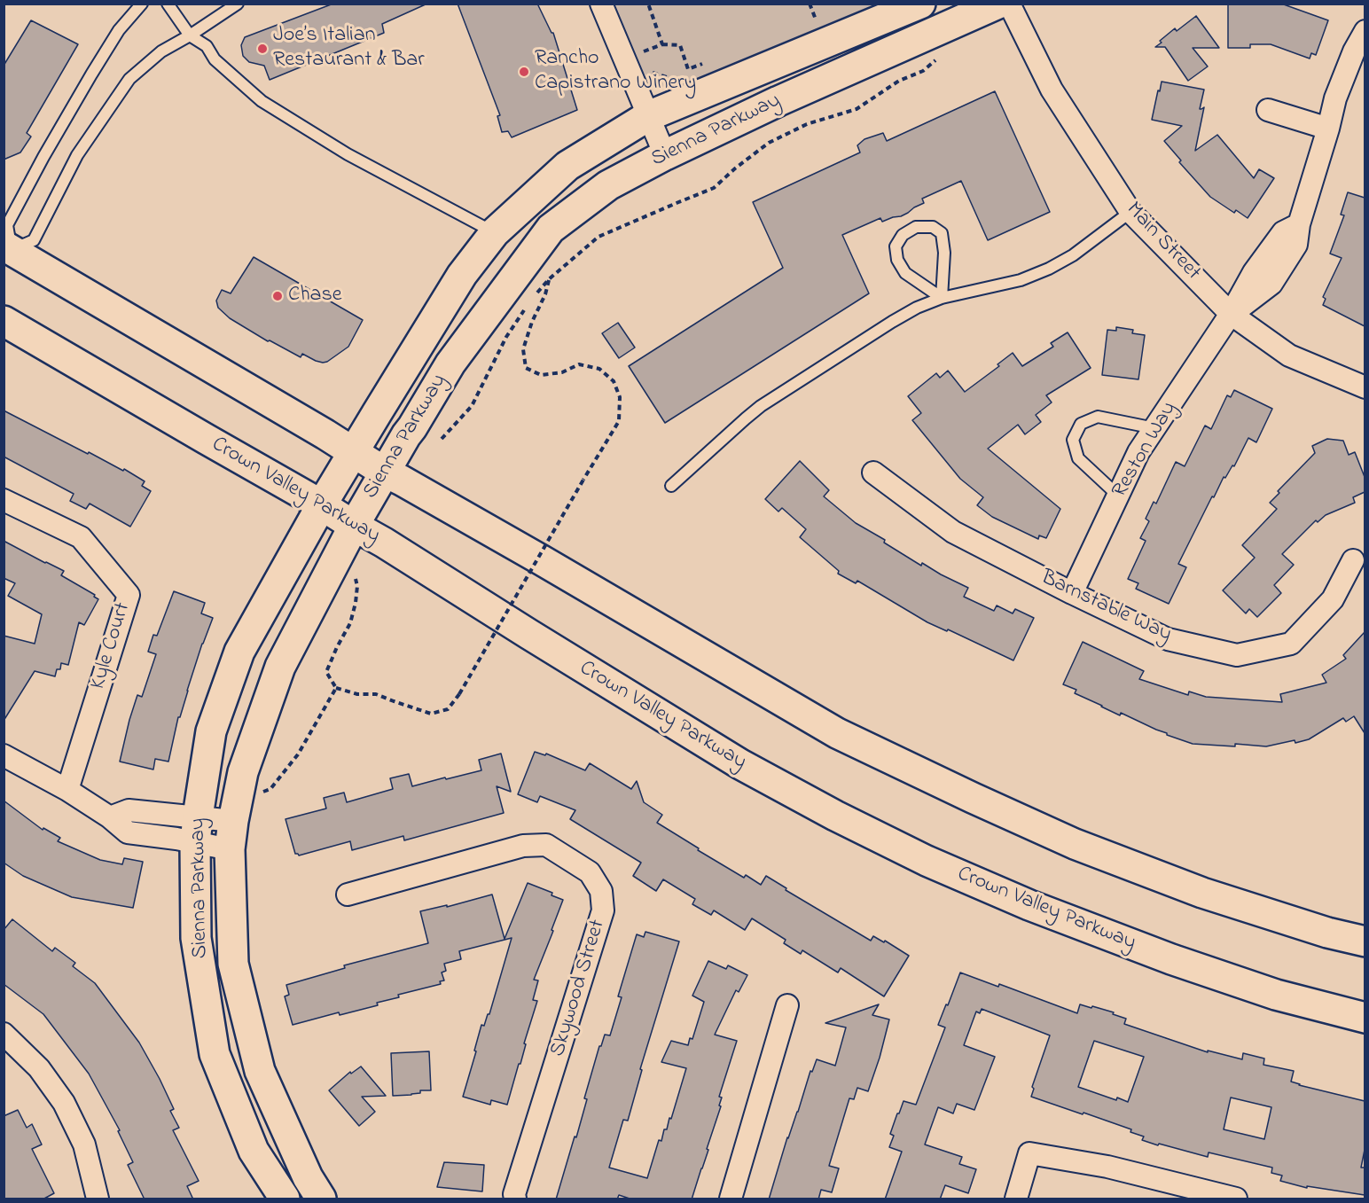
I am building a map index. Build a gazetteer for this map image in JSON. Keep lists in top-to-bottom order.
{
  "streets": {
    "main road": ["Sienna Parkway", "Crown Valley Parkway"],
    "street": [
      "Main Street",
      "Reston Way",
      "Barnstable Way",
      "Kyle Court",
      "Skywood Street"
    ]
  },
  "crossings": [
    ["Sienna Parkway", "Crown Valley Parkway"],
    ["Main Street", "Reston Way"],
    ["Reston Way", "Barnstable Way"]
  ],
  "places": ["Joe’s Italian Restaurant & Bar", "Rancho Capistrano Winery", "Chase"]
}
